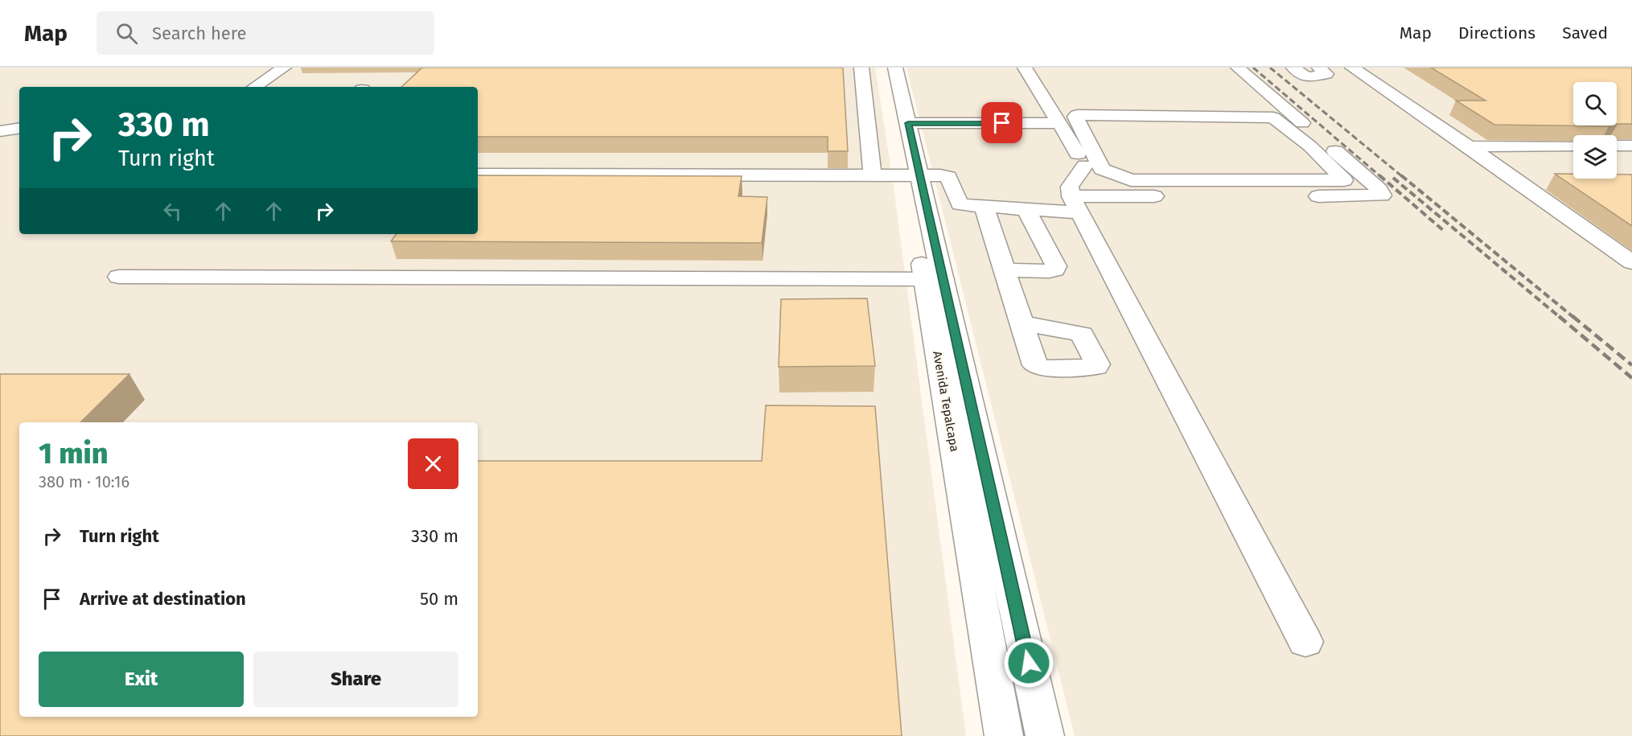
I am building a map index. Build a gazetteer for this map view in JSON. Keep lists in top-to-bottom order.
{
  "streets": {
    "main road": ["Avenida Tepalcapa"]
  },
  "page": {
    "header": "Map",
    "search": "Search here",
    "nav": ["Map", "Directions", "Saved"],
    "turn": ["330 m", "Turn right"],
    "heading": ["1 min", "380 m · 10:16"],
    "list": [
      {
        "name": "Turn right",
        "value": "330 m"
      },
      {
        "name": "Arrive at destination",
        "value": "50 m"
      }
    ],
    "buttons": ["Exit", "Share"]
  }
}
